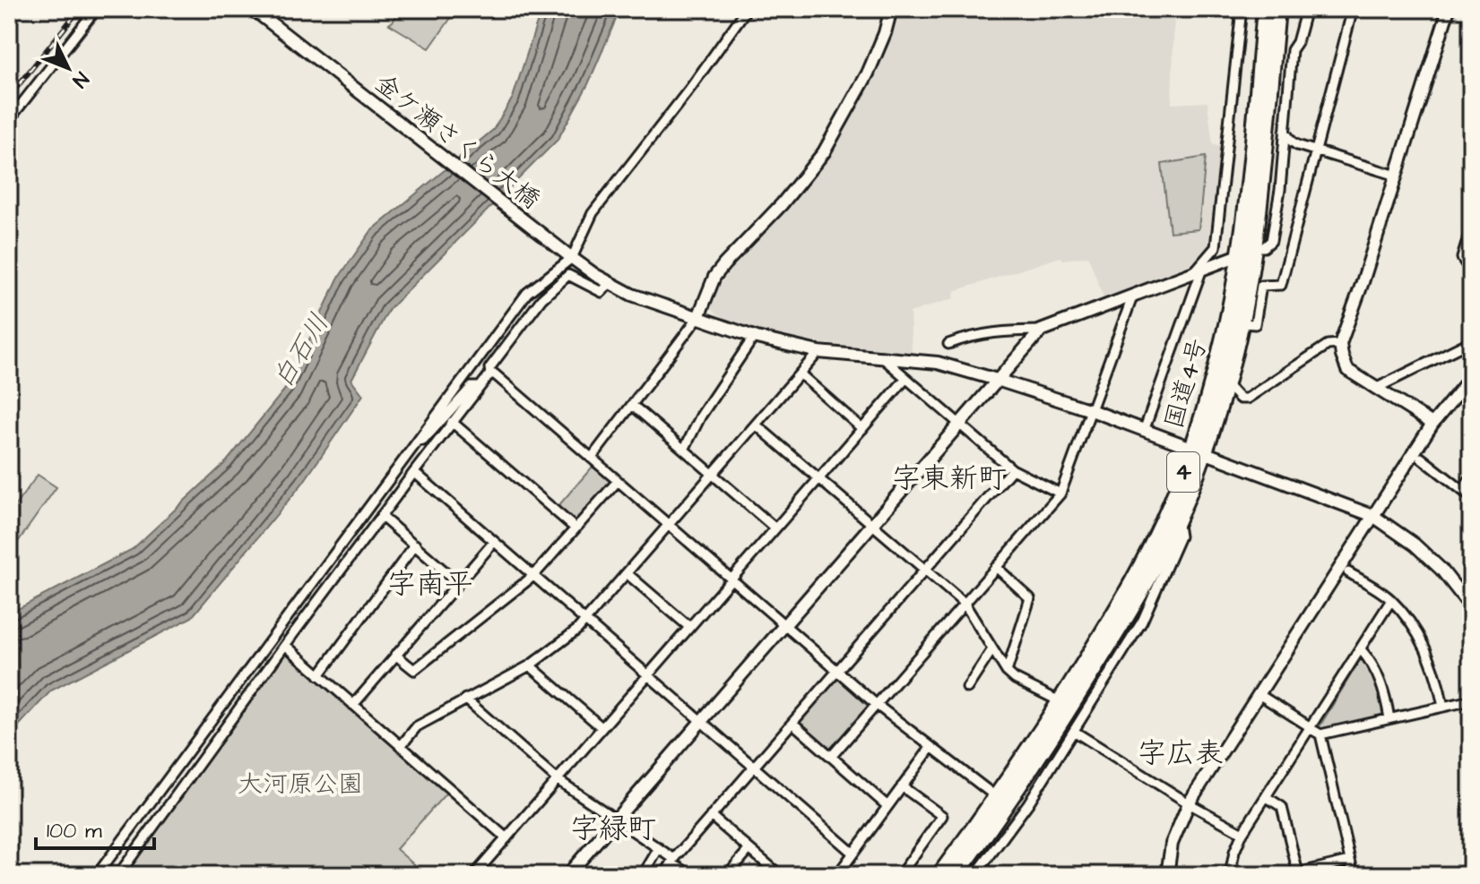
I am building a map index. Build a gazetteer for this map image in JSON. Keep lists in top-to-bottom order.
{
  "streets": {
    "highway": ["国道4号", "4"],
    "street": ["金ケ瀬さくら大橋"]
  },
  "crossings": [
    ["金ケ瀬さくら大橋", "国道4号"]
  ],
  "districts": [
    "字東新町",
    "字南平",
    "字広表",
    "字緑町"
  ],
  "water": ["白石川"],
  "parks": ["大河原公園"],
  "scale_bar": "100 m",
  "north": "bottom right"
}
